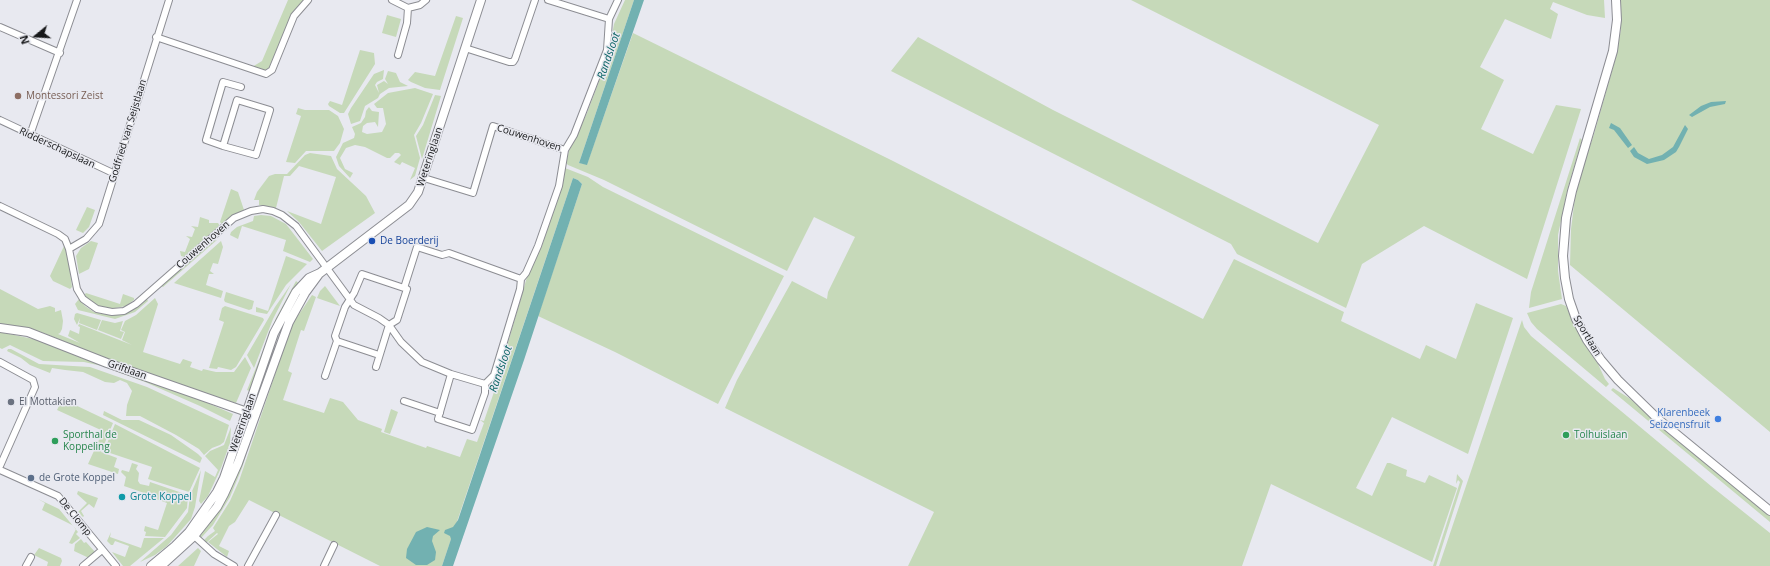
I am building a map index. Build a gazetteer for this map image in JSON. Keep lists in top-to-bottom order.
{
  "streets": {
    "street": [
      "Godfried van Seijstlaan",
      "Couwenhoven",
      "Ridderschapslaan",
      "Weteringlaan",
      "Sportlaan",
      "Griftlaan",
      "De Clomp"
    ]
  },
  "crossings": [
    ["Godfried van Seijstlaan", "Couwenhoven"],
    ["Godfried van Seijstlaan", "Ridderschapslaan"],
    ["Couwenhoven", "Weteringlaan"],
    ["Weteringlaan", "Griftlaan"]
  ],
  "water": ["Randsloot"],
  "places": [
    "Montessori Zeist",
    "De Boerderij",
    "El Mottakien",
    "Klarenbeek Seizoensfruit",
    "Tolhuislaan",
    "Sporthal de Koppeling",
    "de Grote Koppel",
    "Grote Koppel"
  ],
  "north": "left"
}
